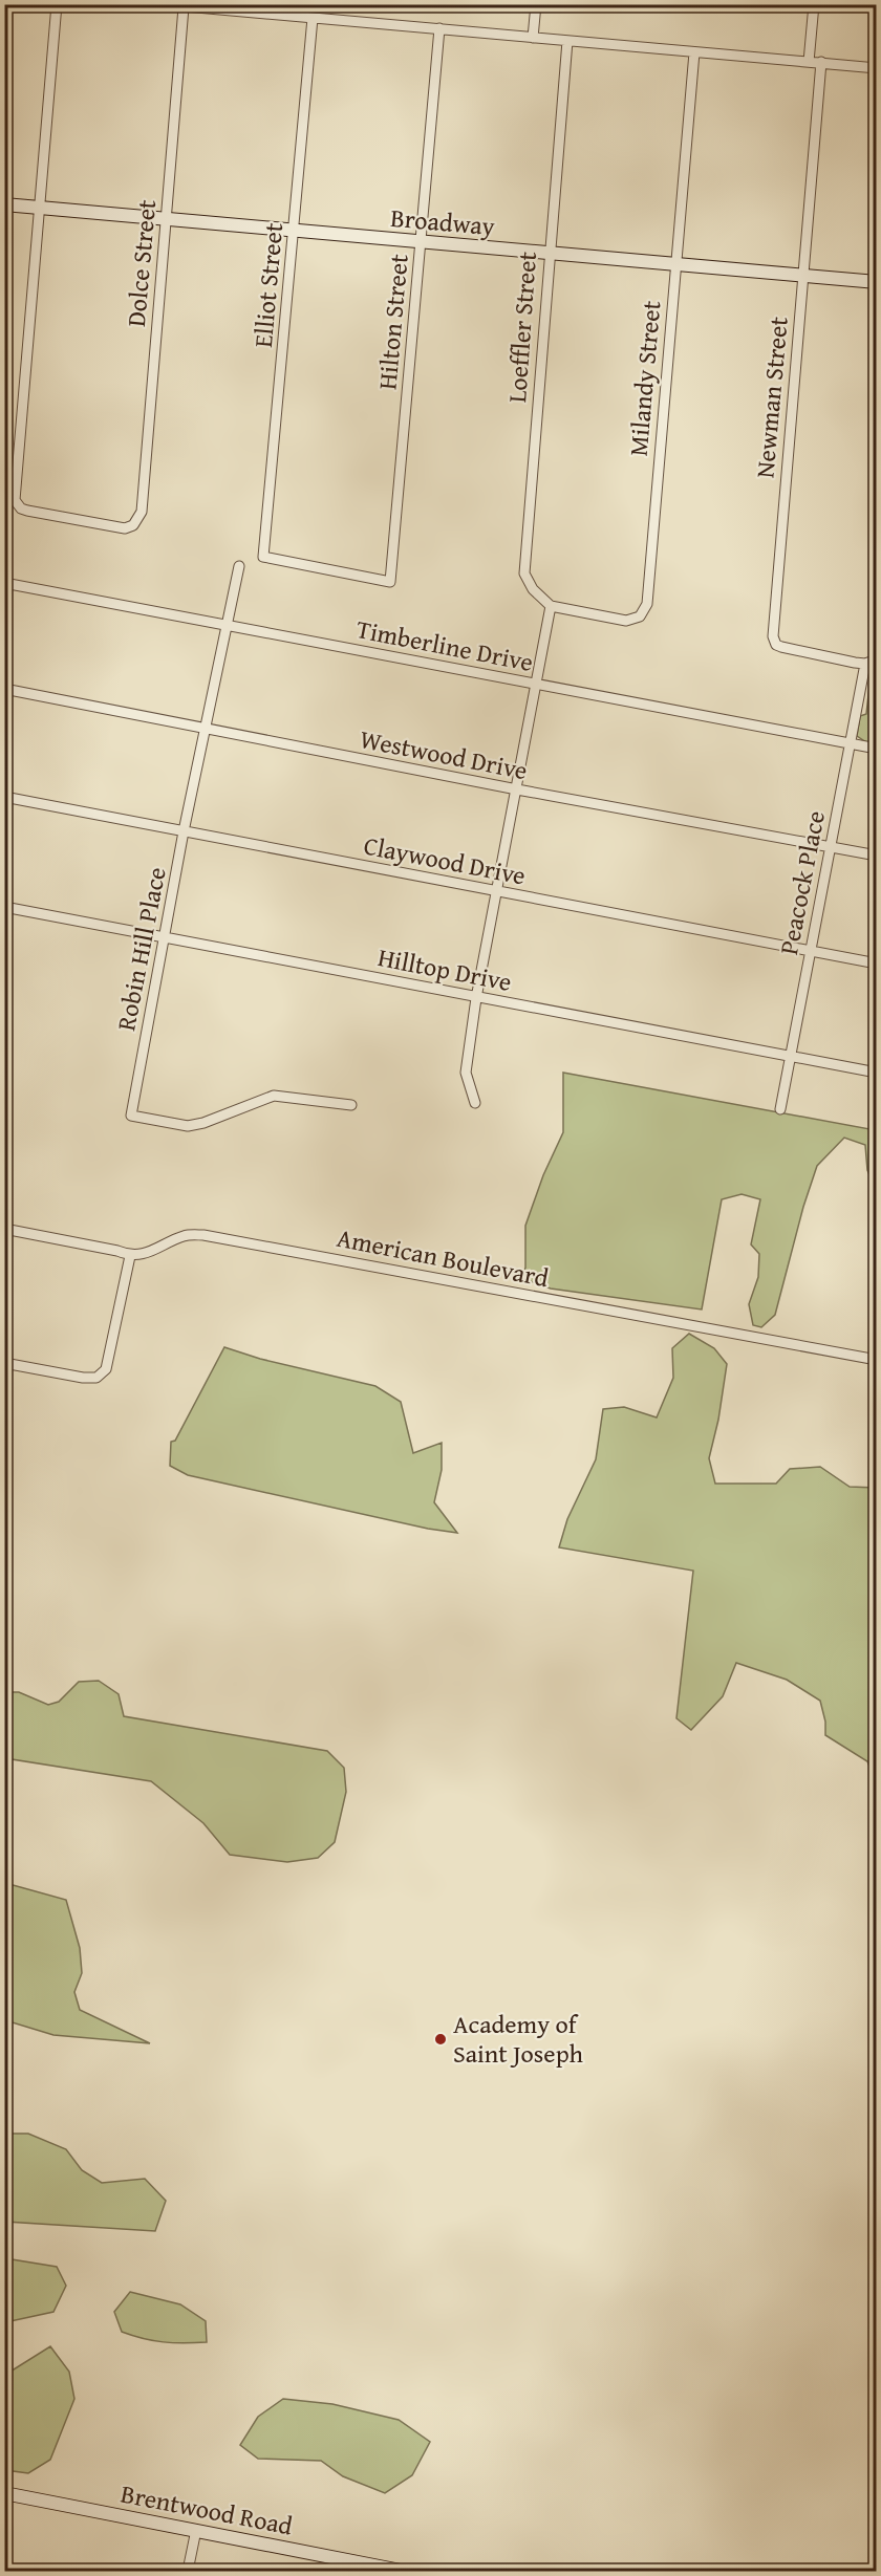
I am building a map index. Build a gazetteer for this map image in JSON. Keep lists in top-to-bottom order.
{
  "streets": {
    "street": [
      "Broadway",
      "Dolce Street",
      "Elliot Street",
      "Hilton Street",
      "Loeffler Street",
      "Milandy Street",
      "Newman Street",
      "Timberline Drive",
      "Westwood Drive",
      "Claywood Drive",
      "Peacock Place",
      "Robin Hill Place",
      "Hilltop Drive",
      "American Boulevard",
      "Brentwood Road"
    ]
  },
  "crossings": [
    ["Broadway", "Dolce Street"],
    ["Broadway", "Elliot Street"],
    ["Broadway", "Hilton Street"],
    ["Broadway", "Loeffler Street"],
    ["Broadway", "Milandy Street"],
    ["Broadway", "Newman Street"],
    ["Elliot Street", "Hilton Street"],
    ["Loeffler Street", "Milandy Street"],
    ["Newman Street", "Peacock Place"],
    ["Timberline Drive", "Peacock Place"],
    ["Timberline Drive", "Robin Hill Place"],
    ["Westwood Drive", "Peacock Place"],
    ["Westwood Drive", "Robin Hill Place"],
    ["Claywood Drive", "Peacock Place"],
    ["Claywood Drive", "Robin Hill Place"],
    ["Peacock Place", "Hilltop Drive"],
    ["Robin Hill Place", "Hilltop Drive"]
  ],
  "places": ["Academy of Saint Joseph"]
}
